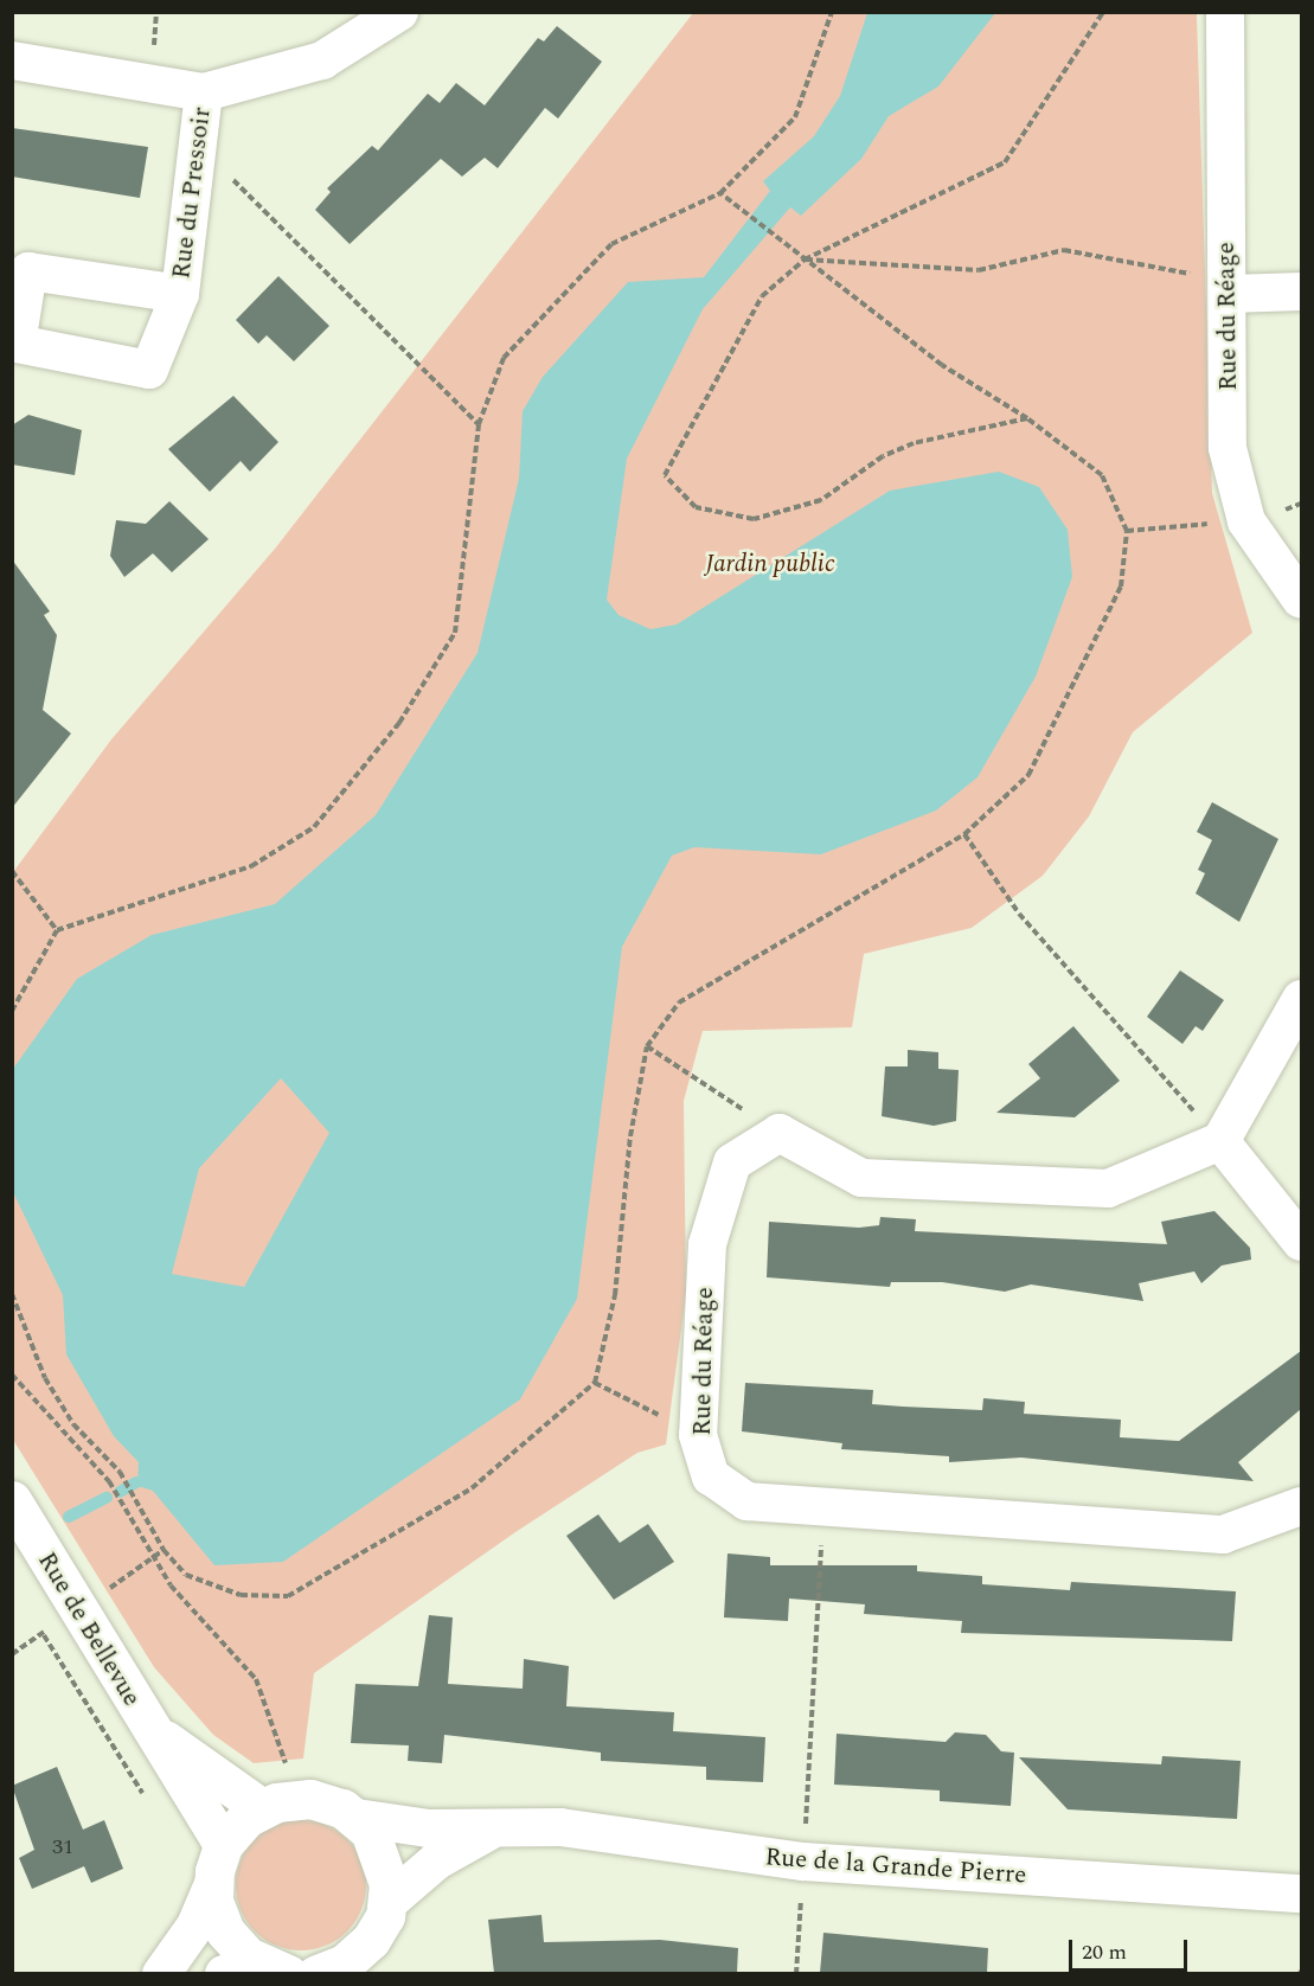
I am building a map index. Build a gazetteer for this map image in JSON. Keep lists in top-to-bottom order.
{
  "streets": {
    "street": [
      "Rue du Pressoir",
      "Rue du Réage",
      "Rue de Bellevue",
      "Rue de la Grande Pierre"
    ]
  },
  "parks": ["Jardin public"],
  "house_numbers": ["31"],
  "scale_bar": "20 m"
}
